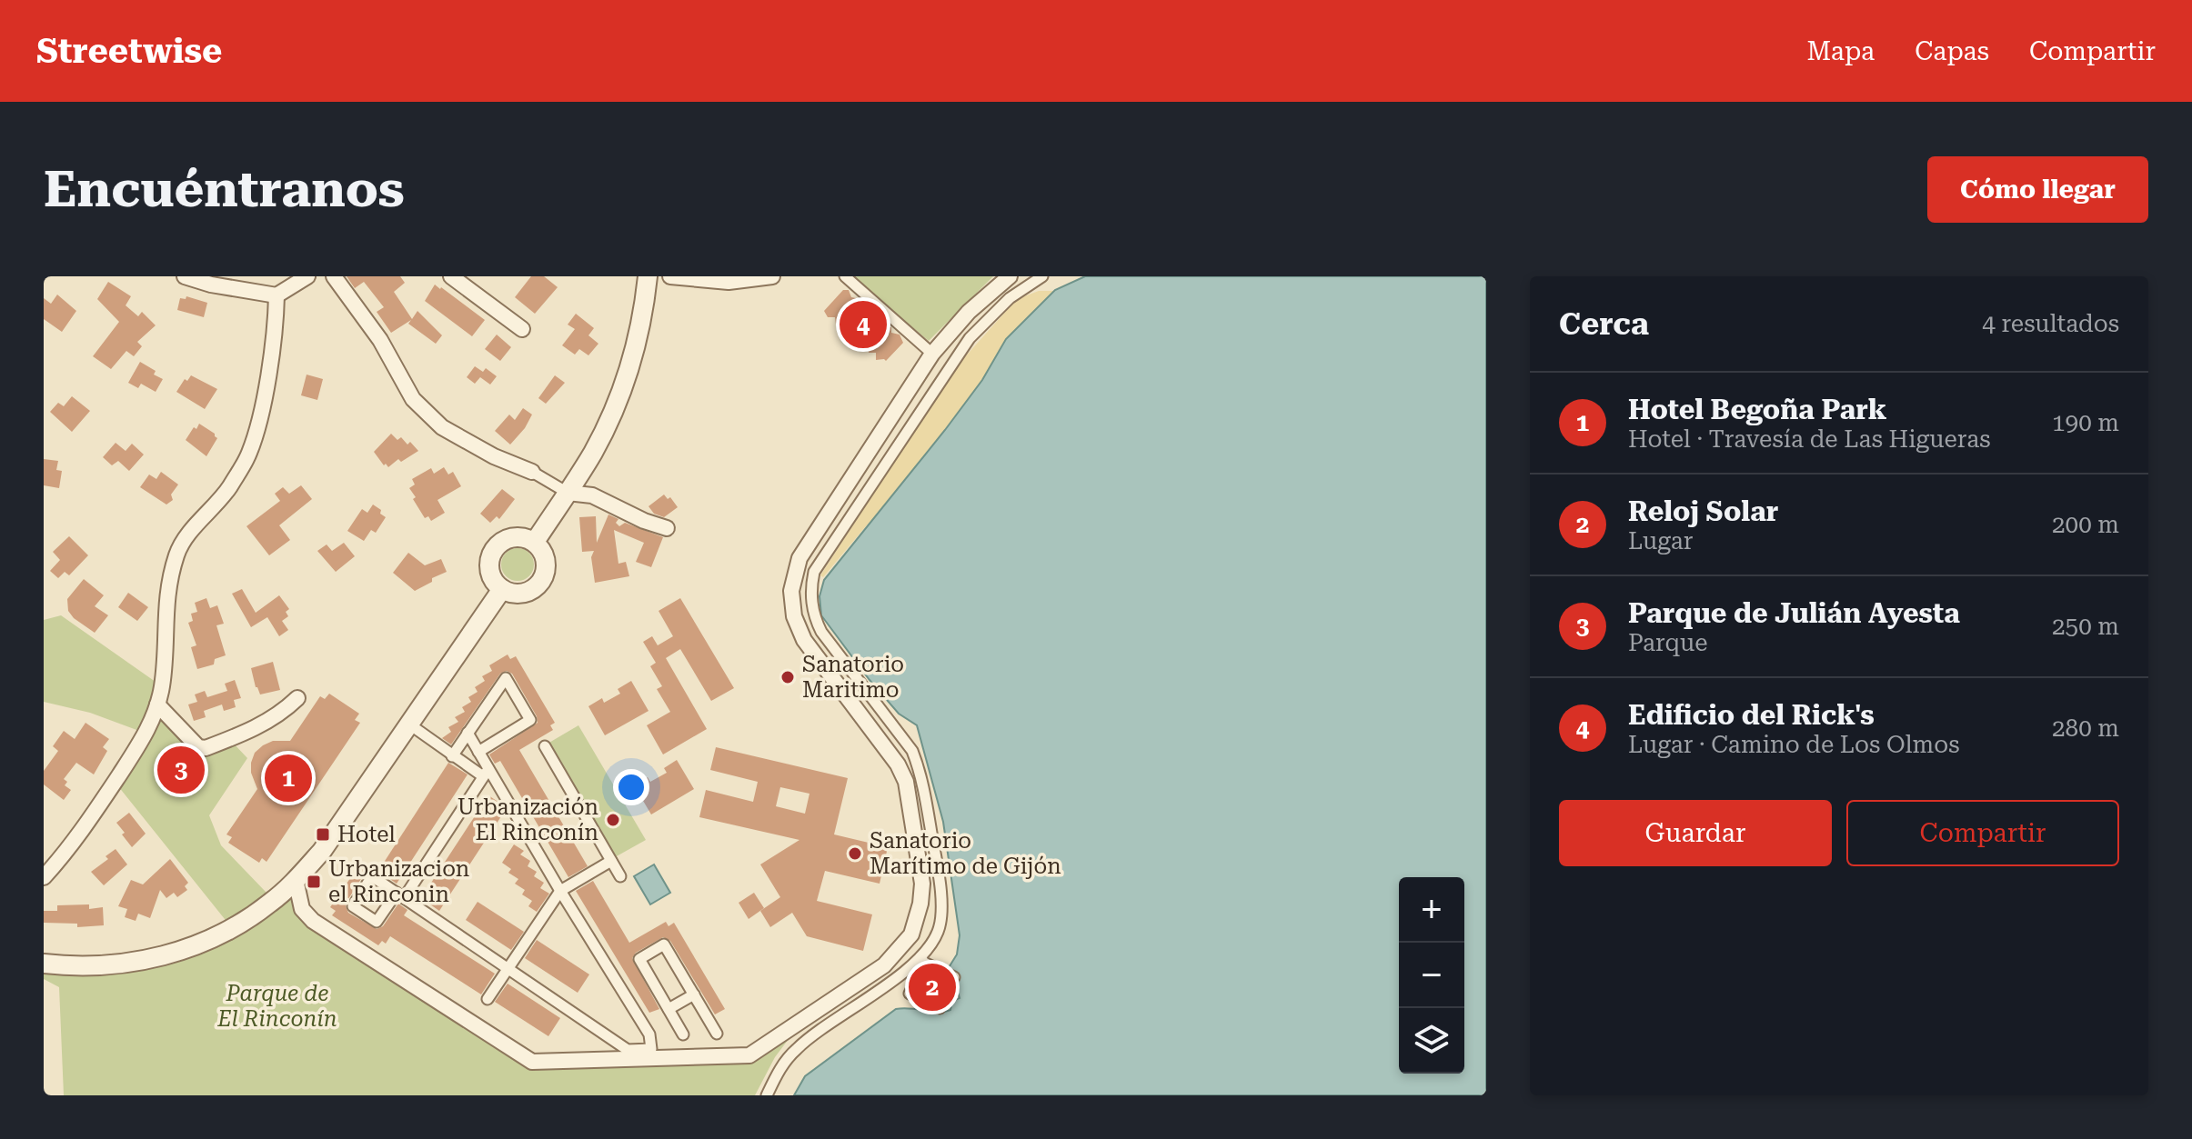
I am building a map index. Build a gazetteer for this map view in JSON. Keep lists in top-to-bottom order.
{
  "parks": ["Parque de El Rinconín"],
  "places": {
    "other": ["Sanatorio Maritimo", "Urbanización El Rinconín", "Sanatorio Marítimo de Gijón"],
    "transit": ["Hotel", "Urbanizacion el Rinconin"]
  },
  "page": {
    "header": "Streetwise",
    "nav": ["Mapa", "Capas", "Compartir"],
    "buttons": [
      "Cómo llegar",
      ["Guardar", "Compartir"]
    ],
    "title": "Encuéntranos",
    "heading": ["Cerca", "4 resultados"],
    "pins": [
      "4",
      "3",
      "1",
      "2"
    ],
    "list": [
      {
        "mark": "1",
        "name": "Hotel Begoña Park",
        "note": "Hotel · Travesía de Las Higueras",
        "value": "190 m"
      },
      {
        "mark": "2",
        "name": "Reloj Solar",
        "note": "Lugar",
        "value": "200 m"
      },
      {
        "mark": "3",
        "name": "Parque de Julián Ayesta",
        "note": "Parque",
        "value": "250 m"
      },
      {
        "mark": "4",
        "name": "Edificio del Rick's",
        "note": "Lugar · Camino de Los Olmos",
        "value": "280 m"
      }
    ],
    "map_buttons": ["+", "−"]
  }
}
